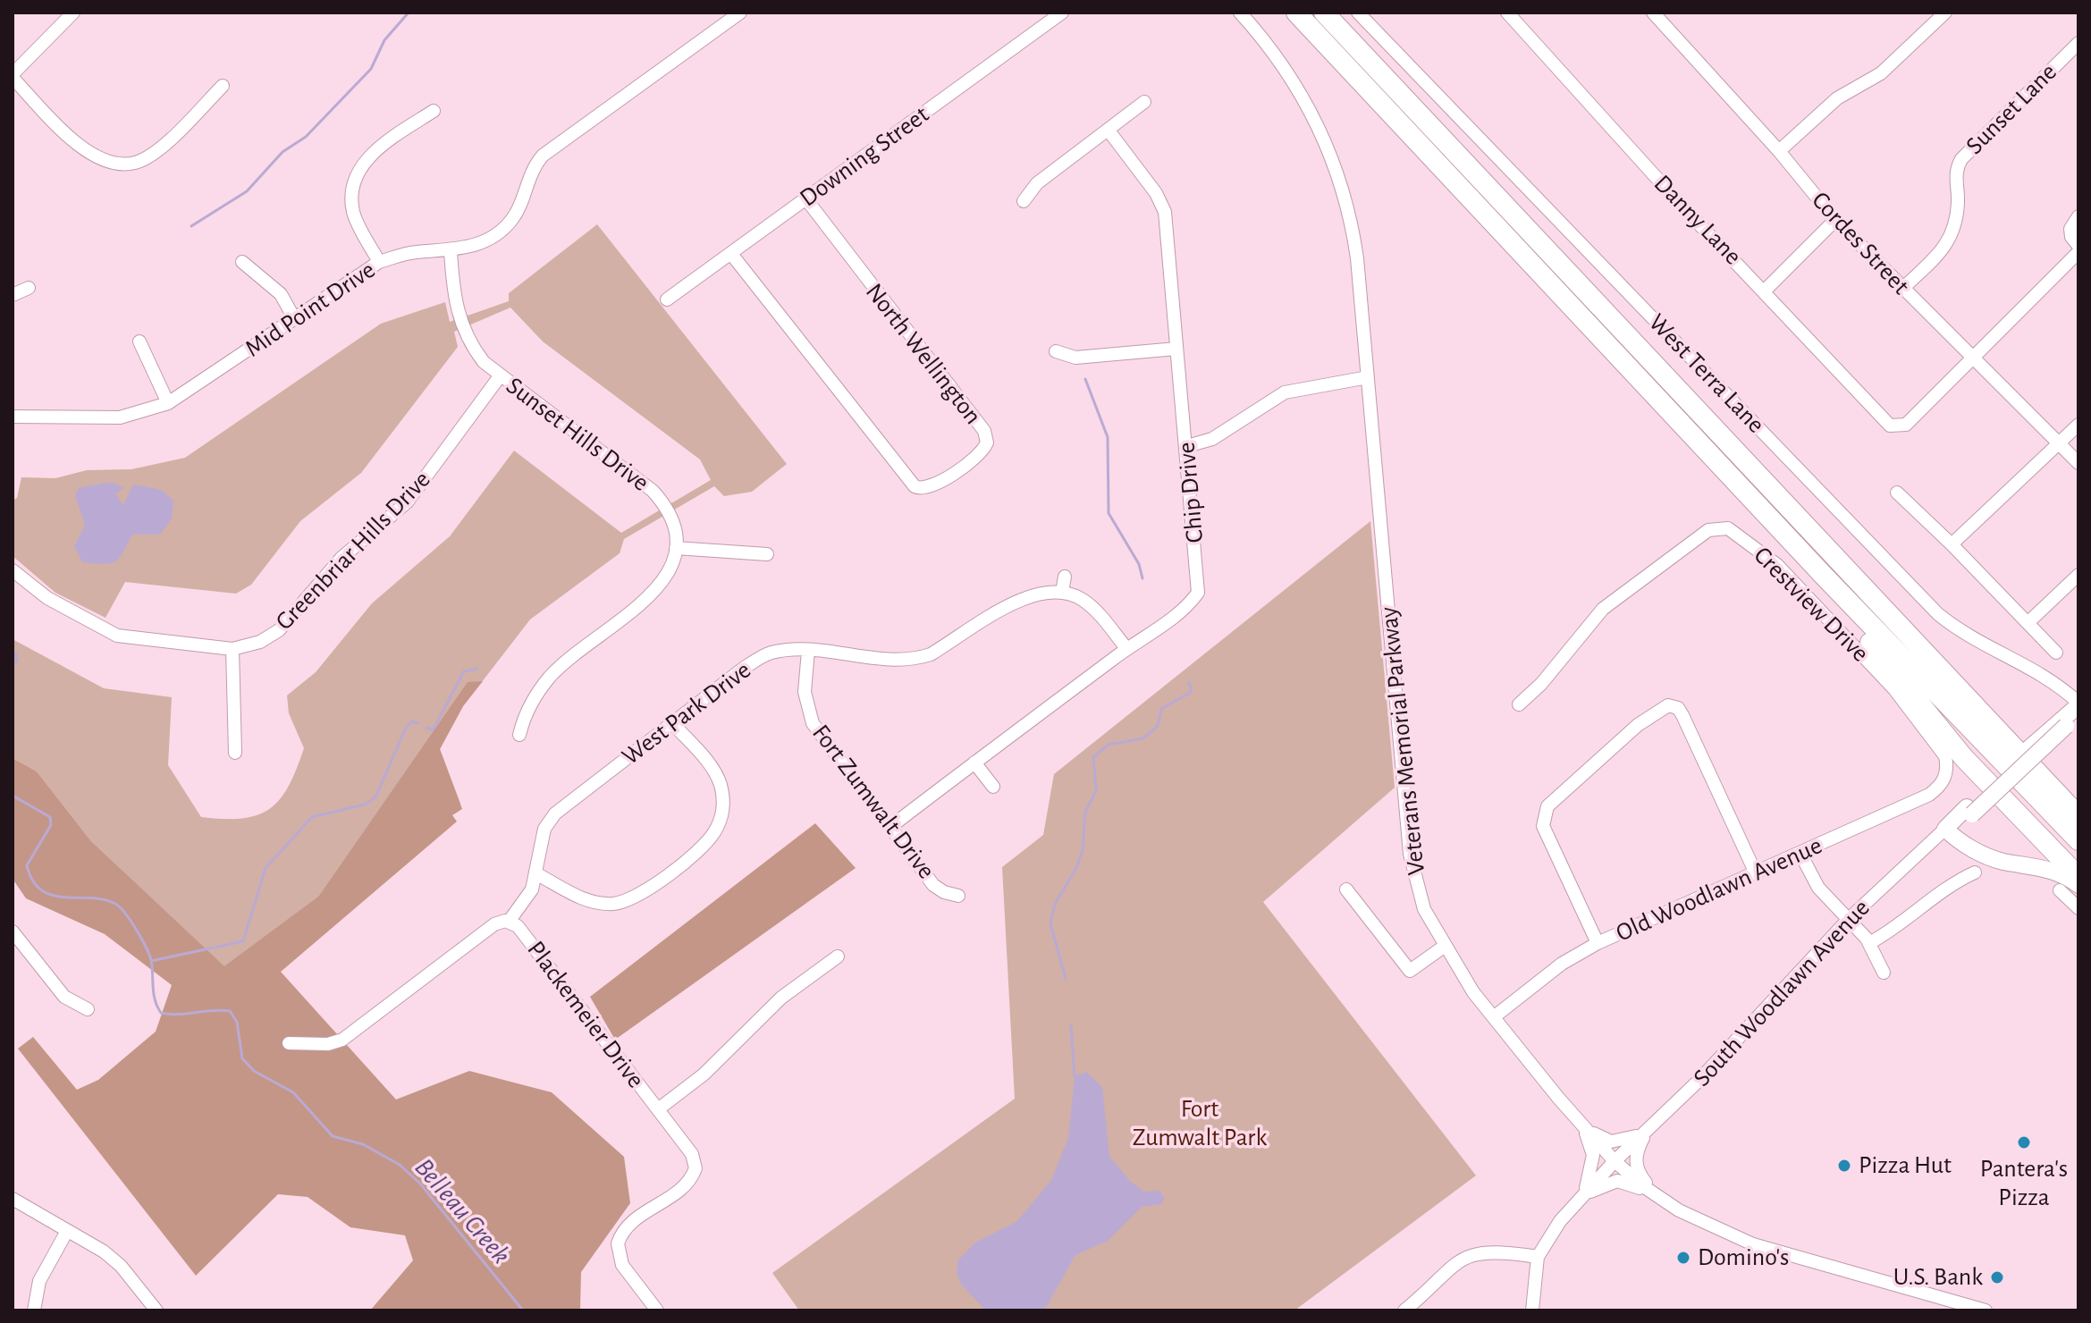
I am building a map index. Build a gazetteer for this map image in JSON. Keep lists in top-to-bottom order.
{
  "streets": {
    "main road": ["South Woodlawn Avenue"],
    "street": [
      "Sunset Lane",
      "Downing Street",
      "Danny Lane",
      "Cordes Street",
      "Mid Point Drive",
      "North Wellington",
      "West Terra Lane",
      "Sunset Hills Drive",
      "Chip Drive",
      "Greenbriar Hills Drive",
      "Crestview Drive",
      "West Park Drive",
      "Veterans Memorial Parkway",
      "Fort Zumwalt Drive",
      "Old Woodlawn Avenue",
      "Plackemeier Drive"
    ]
  },
  "crossings": [
    ["Sunset Lane", "Cordes Street"],
    ["Downing Street", "North Wellington"],
    ["Danny Lane", "Cordes Street"],
    ["Mid Point Drive", "Sunset Hills Drive"],
    ["West Terra Lane", "South Woodlawn Avenue"],
    ["Sunset Hills Drive", "Greenbriar Hills Drive"],
    ["Chip Drive", "Fort Zumwalt Drive"],
    ["Crestview Drive", "Old Woodlawn Avenue"],
    ["West Park Drive", "Fort Zumwalt Drive"],
    ["West Park Drive", "Plackemeier Drive"],
    ["Veterans Memorial Parkway", "Old Woodlawn Avenue"],
    ["Veterans Memorial Parkway", "South Woodlawn Avenue"]
  ],
  "water": ["Belleau Creek"],
  "parks": ["Fort Zumwalt Park"],
  "places": [
    "Pantera's Pizza",
    "Pizza Hut",
    "Domino's",
    "U.S. Bank"
  ]
}
